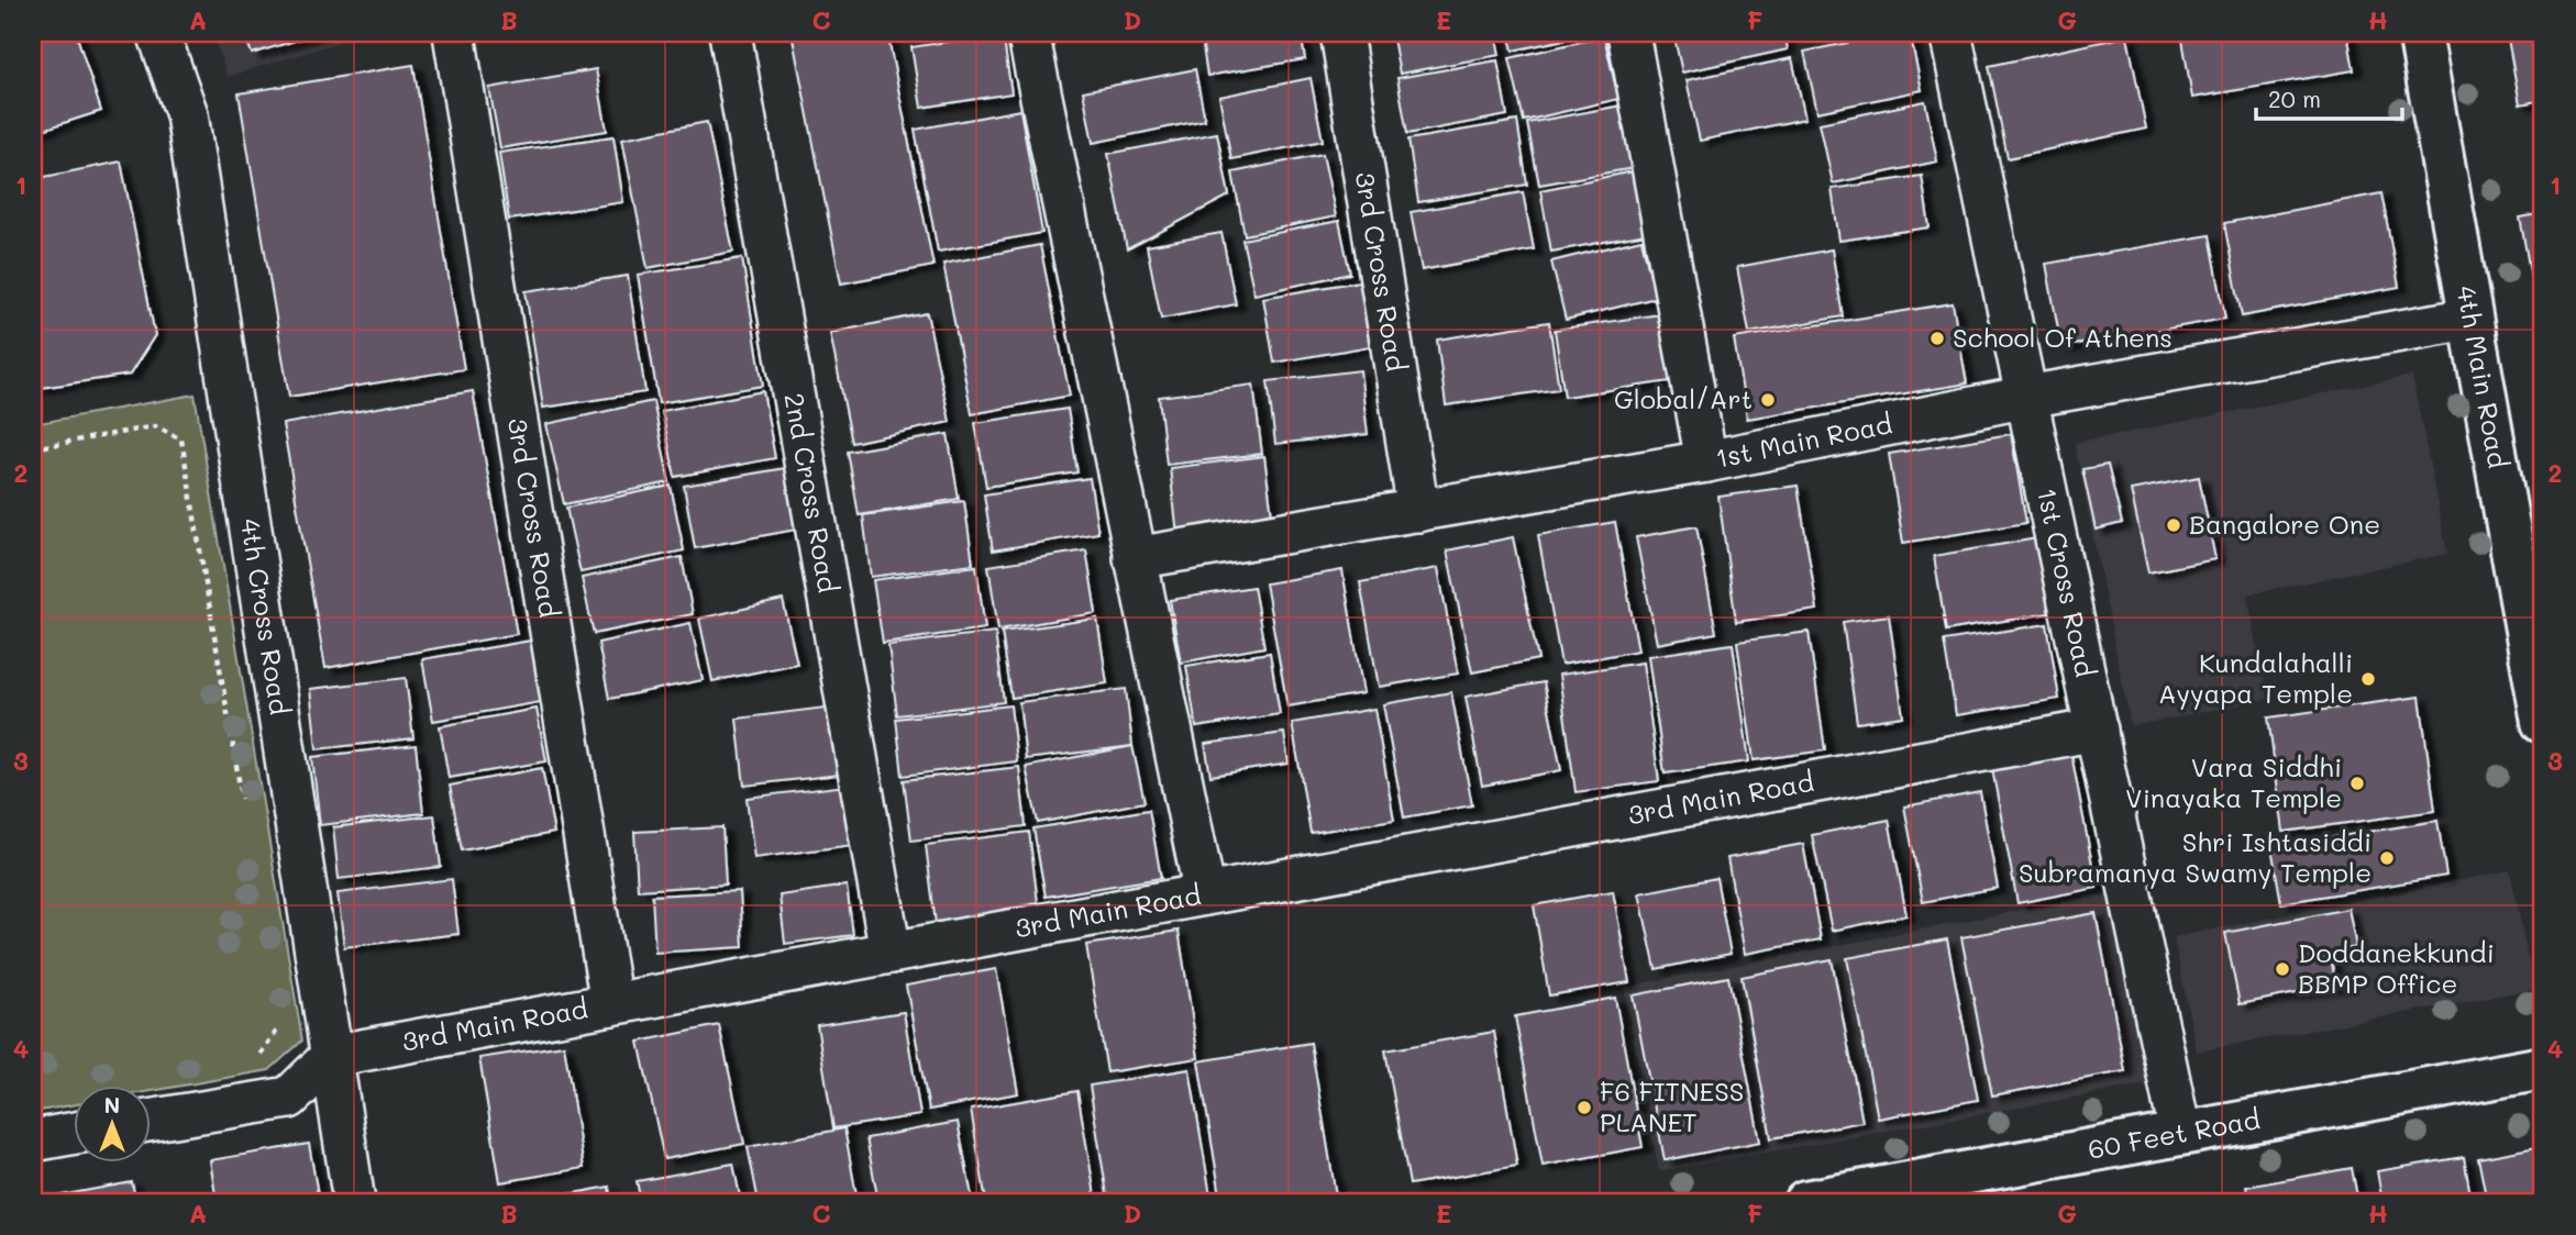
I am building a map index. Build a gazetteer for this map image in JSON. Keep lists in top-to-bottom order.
{
  "streets": {
    "street": [
      "3rd Cross Road",
      "4th Main Road",
      "1st Main Road",
      "2nd Cross Road",
      "1st Cross Road",
      "4th Cross Road",
      "3rd Main Road",
      "60 Feet Road"
    ]
  },
  "crossings": [
    ["3rd Cross Road", "1st Main Road"],
    ["3rd Cross Road", "3rd Main Road"],
    ["4th Main Road", "1st Main Road"],
    ["1st Main Road", "1st Cross Road"],
    ["2nd Cross Road", "3rd Main Road"],
    ["1st Cross Road", "3rd Main Road"],
    ["1st Cross Road", "60 Feet Road"],
    ["4th Cross Road", "3rd Main Road"]
  ],
  "places": [
    "School Of Athens",
    "Global/Art",
    "Bangalore One",
    "Kundalahalli Ayyapa Temple",
    "Vara Siddhi Vinayaka Temple",
    "Shri Ishtasiddi Subramanya Swamy Temple",
    "Doddanekkundi BBMP Office",
    "F6 FITNESS PLANET"
  ],
  "scale_bar": "20 m",
  "north": "top",
  "grid": {
    "columns": [
      "A",
      "B",
      "C",
      "D",
      "E",
      "F",
      "G",
      "H"
    ],
    "rows": [
      "1",
      "2",
      "3",
      "4"
    ]
  }
}
